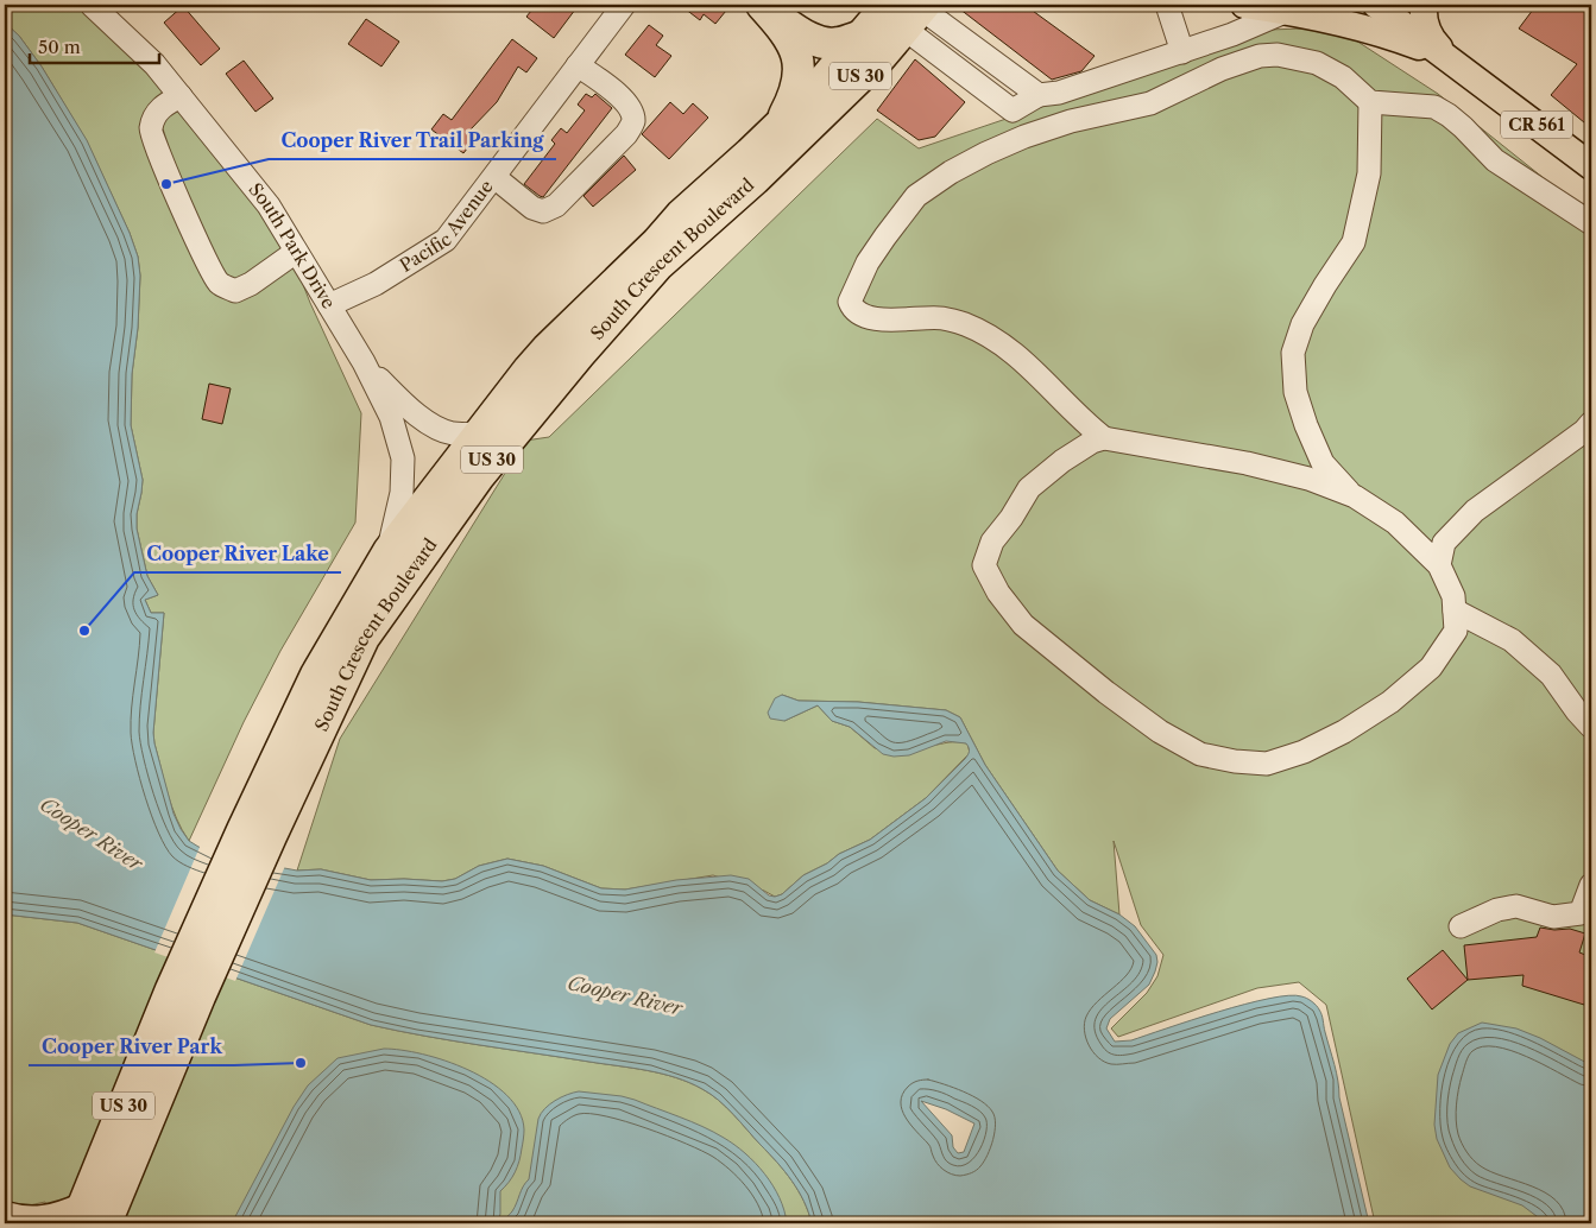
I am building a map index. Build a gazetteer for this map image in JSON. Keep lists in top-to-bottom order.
{
  "streets": {
    "highway": ["US 30", "South Crescent Boulevard"],
    "main road": ["CR 561"],
    "street": ["Pacific Avenue", "South Park Drive"]
  },
  "crossings": [
    ["US 30", "South Crescent Boulevard"],
    ["Pacific Avenue", "South Park Drive"],
    ["South Park Drive", "South Crescent Boulevard"]
  ],
  "water": ["Cooper River"],
  "places": ["Cooper River Trail Parking", "Cooper River Lake", "Cooper River Park"],
  "scale_bar": "50 m"
}
